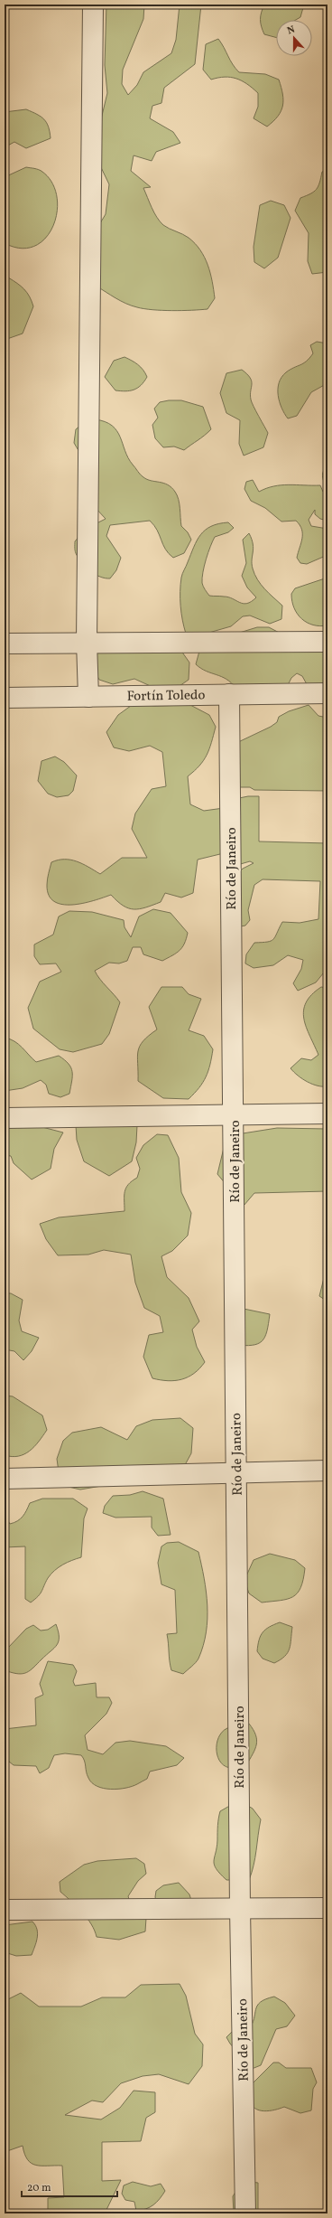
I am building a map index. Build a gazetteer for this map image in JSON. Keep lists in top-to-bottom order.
{
  "streets": {
    "street": ["Fortín Toledo", "Río de Janeiro"]
  },
  "crossings": [
    ["Fortín Toledo", "Río de Janeiro"]
  ],
  "scale_bar": "20 m",
  "north": "top"
}
